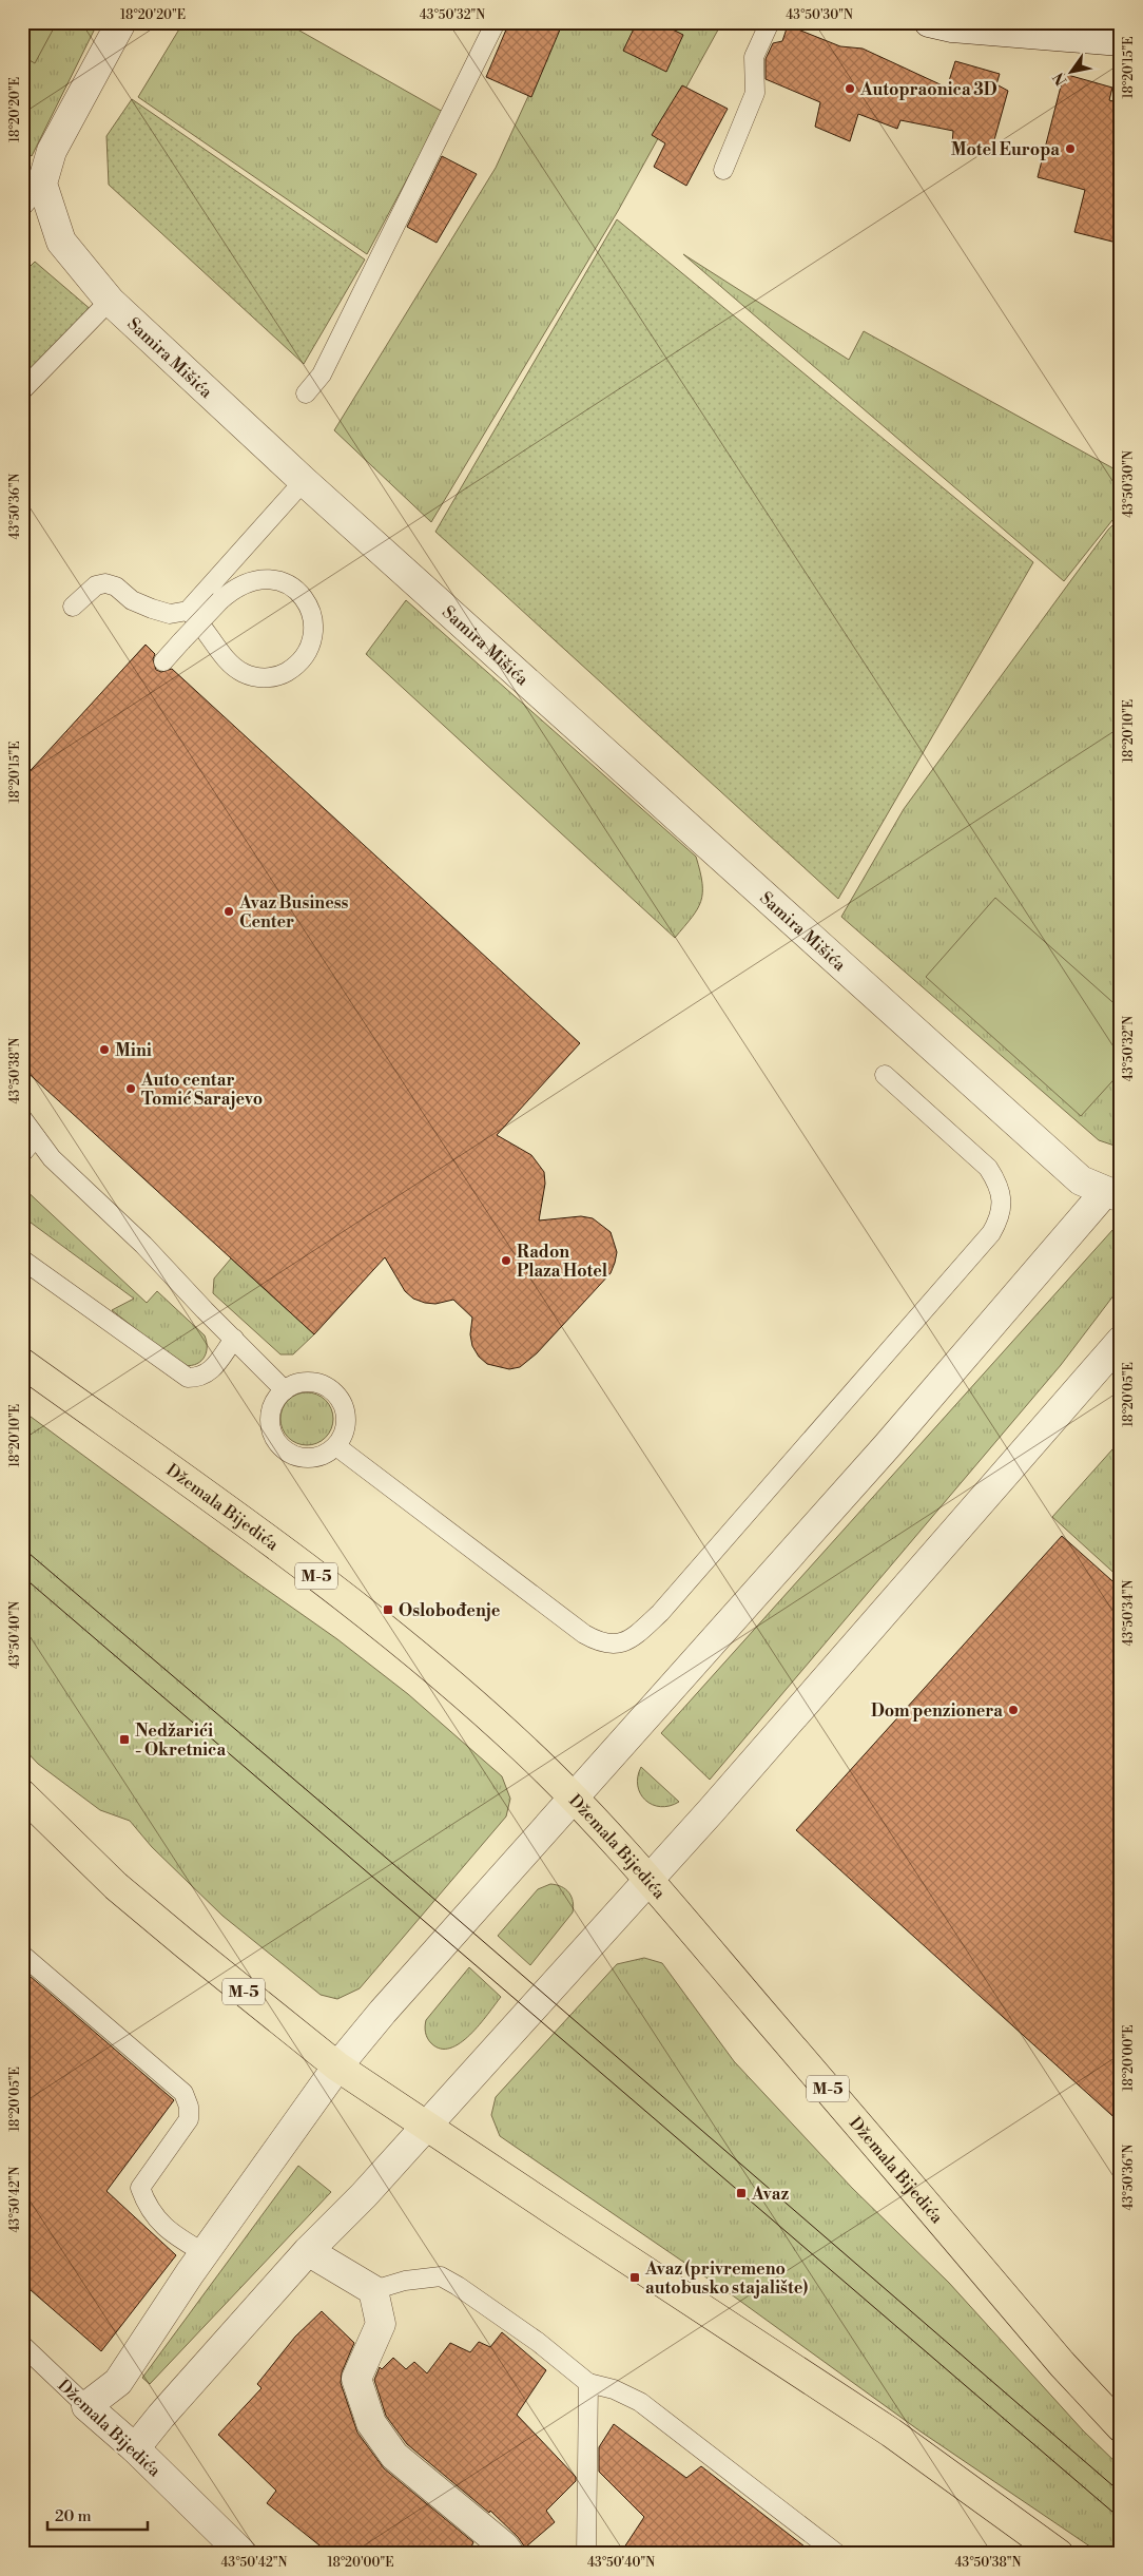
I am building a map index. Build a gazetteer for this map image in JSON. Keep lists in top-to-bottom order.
{
  "streets": {
    "main road": ["Džemala Bijedića", "M-5"],
    "street": ["Samira Mišića"]
  },
  "places": {
    "other": [
      "Autopraonica 3D",
      "Motel Europa",
      "Avaz Business Center",
      "Mini",
      "Auto centar Tomić Sarajevo",
      "Radon Plaza Hotel",
      "Dom penzionera"
    ],
    "transit": [
      "Oslobođenje",
      "Nedžarići - Okretnica",
      "Avaz",
      "Avaz (privremeno autobusko stajalište)"
    ]
  },
  "scale_bar": "20 m",
  "north": "bottom left",
  "coordinates": [
    "18°20'20\"E",
    "43°50'32\"N",
    "43°50'30\"N",
    "18°20'15\"E",
    "43°50'36\"N",
    "18°20'10\"E",
    "43°50'38\"N",
    "18°20'05\"E",
    "43°50'34\"N",
    "43°50'40\"N",
    "18°20'00\"E",
    "43°50'42\"N"
  ]
}
